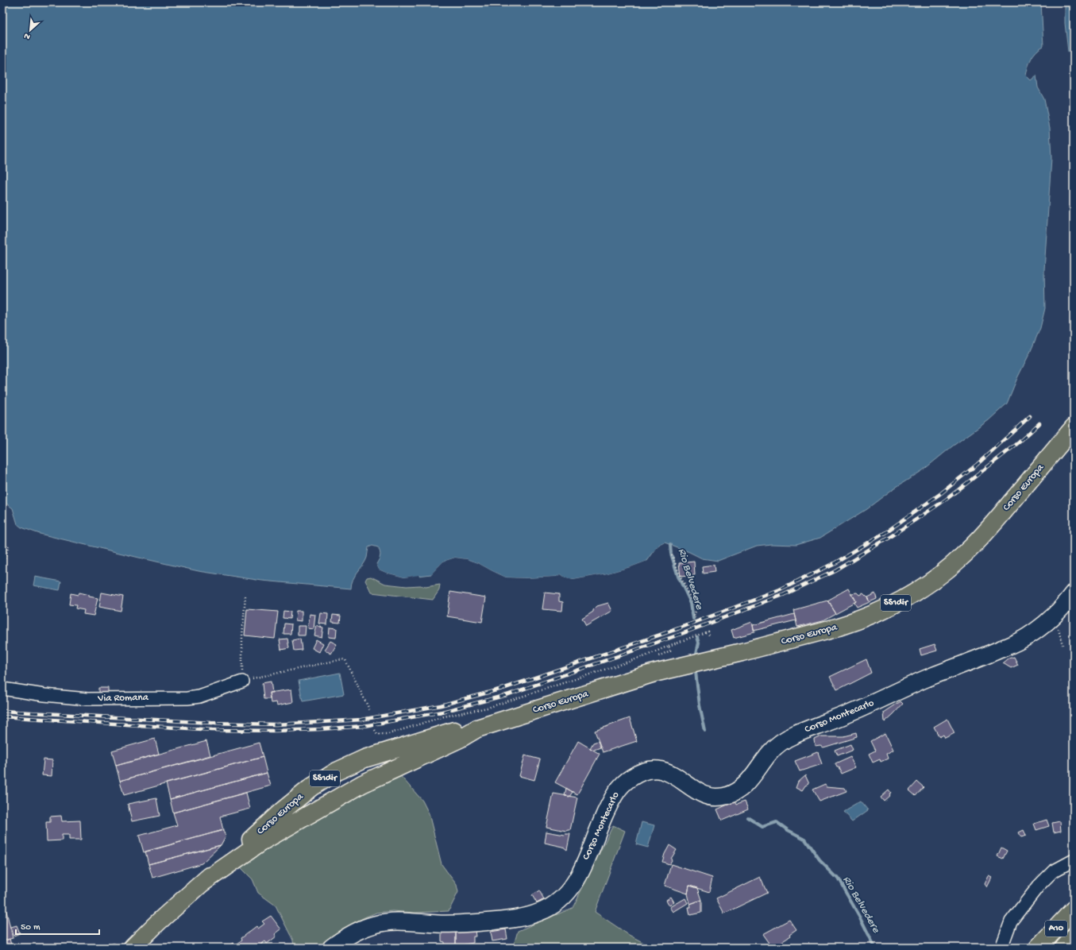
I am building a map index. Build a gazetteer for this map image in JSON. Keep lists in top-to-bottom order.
{
  "streets": {
    "main road": [
      "Corso Europa",
      "SS1dir",
      "Corso Montecarlo",
      "A10"
    ],
    "street": ["Via Romana"]
  },
  "water": ["Rio Belvedere"],
  "scale_bar": "50 m",
  "north": "bottom left"
}
